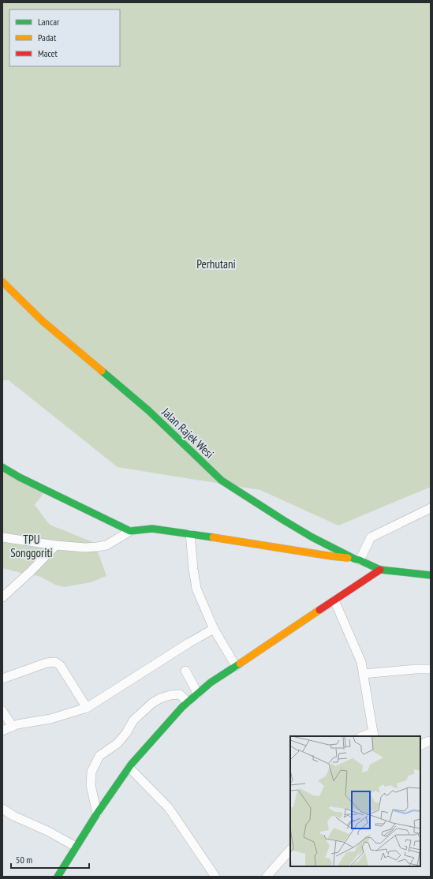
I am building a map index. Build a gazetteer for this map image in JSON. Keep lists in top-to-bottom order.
{
  "streets": {
    "street": ["Jalan Rajek Wesi"]
  },
  "parks": ["Perhutani", "TPU Songgoriti"],
  "legend": ["Lancar", "Padat", "Macet"],
  "scale_bar": "50 m"
}
